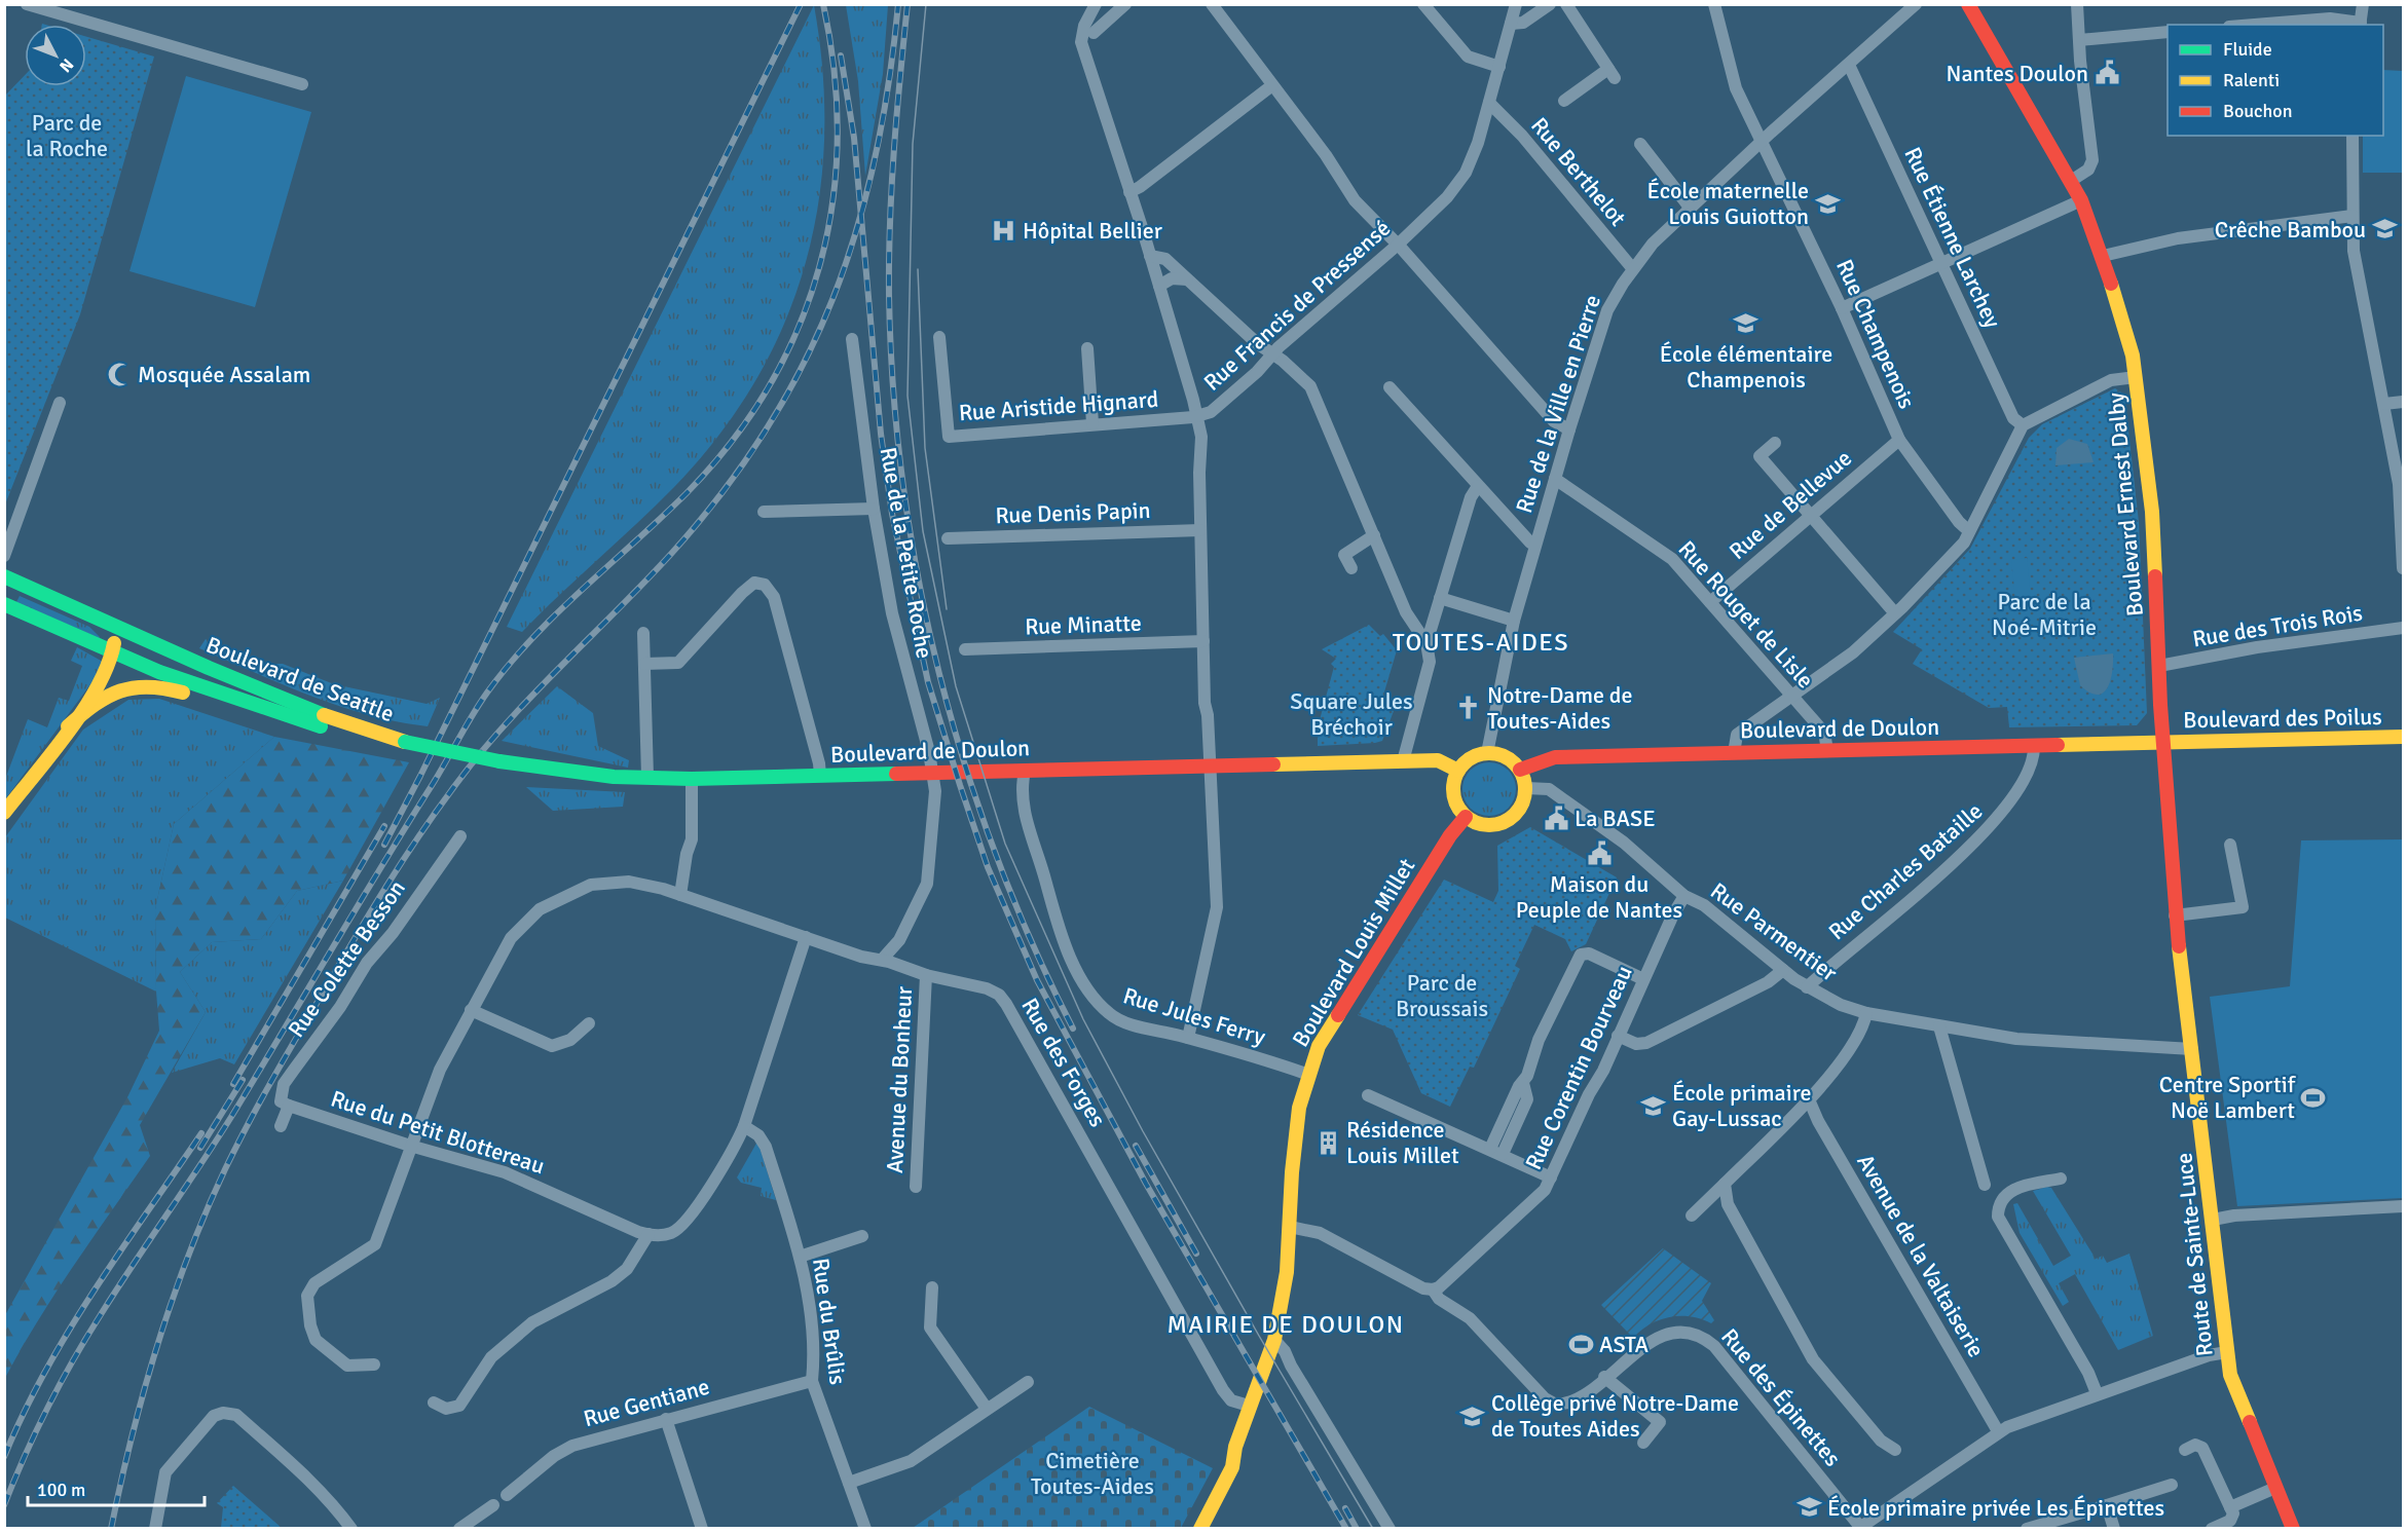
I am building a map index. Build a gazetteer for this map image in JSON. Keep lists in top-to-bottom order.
{
  "streets": {
    "main road": [
      "Boulevard Ernest Dalby",
      "Boulevard de Seattle",
      "Boulevard des Poilus",
      "Boulevard de Doulon",
      "Boulevard Louis Millet",
      "Route de Sainte-Luce"
    ],
    "street": [
      "Rue Berthelot",
      "Rue Étienne Larchey",
      "Rue Francis de Pressensé",
      "Rue Champenois",
      "Rue de la Ville en Pierre",
      "Rue Aristide Hignard",
      "Rue de Bellevue",
      "Rue Denis Papin",
      "Rue de la Petite Roche",
      "Rue Rouget de Lisle",
      "Rue Minatte",
      "Rue des Trois Rois",
      "Rue Charles Bataille",
      "Rue Parmentier",
      "Rue Colette Besson",
      "Rue Jules Ferry",
      "Rue des Forges",
      "Rue Corentin Bourveau",
      "Avenue du Bonheur",
      "Rue du Petit Blottereau",
      "Avenue de la Valtaiserie",
      "Rue du Brûlis",
      "Rue des Épinettes",
      "Rue Gentiane"
    ]
  },
  "crossings": [
    ["Rue Berthelot", "Rue Francis de Pressensé"],
    ["Rue Berthelot", "Rue de la Ville en Pierre"],
    ["Rue Étienne Larchey", "Rue de la Ville en Pierre"],
    ["Rue Francis de Pressensé", "Rue Aristide Hignard"],
    ["Rue Francis de Pressensé", "Rue Denis Papin"],
    ["Rue Francis de Pressensé", "Rue Minatte"],
    ["Rue Francis de Pressensé", "Boulevard de Doulon"],
    ["Rue Francis de Pressensé", "Rue Jules Ferry"],
    ["Rue Champenois", "Rue de la Ville en Pierre"],
    ["Rue Champenois", "Rue de Bellevue"],
    ["Rue de la Ville en Pierre", "Rue Rouget de Lisle"],
    ["Rue de la Ville en Pierre", "Boulevard de Doulon"],
    ["Rue de la Ville en Pierre", "Boulevard Louis Millet"],
    ["Rue de Bellevue", "Rue Rouget de Lisle"],
    ["Boulevard Ernest Dalby", "Rue des Trois Rois"],
    ["Boulevard Ernest Dalby", "Boulevard des Poilus"],
    ["Boulevard Ernest Dalby", "Boulevard de Doulon"],
    ["Boulevard Ernest Dalby", "Route de Sainte-Luce"],
    ["Rue de la Petite Roche", "Boulevard de Doulon"],
    ["Rue de la Petite Roche", "Rue des Forges"],
    ["Rue Rouget de Lisle", "Boulevard de Doulon"],
    ["Boulevard de Seattle", "Boulevard de Doulon"],
    ["Boulevard des Poilus", "Boulevard de Doulon"],
    ["Boulevard des Poilus", "Route de Sainte-Luce"],
    ["Boulevard de Doulon", "Rue Charles Bataille"],
    ["Boulevard de Doulon", "Boulevard Louis Millet"],
    ["Boulevard de Doulon", "Rue Jules Ferry"],
    ["Boulevard de Doulon", "Route de Sainte-Luce"],
    ["Rue Charles Bataille", "Rue Parmentier"],
    ["Rue Parmentier", "Rue Corentin Bourveau"],
    ["Rue Parmentier", "Route de Sainte-Luce"],
    ["Boulevard Louis Millet", "Rue Jules Ferry"],
    ["Boulevard Louis Millet", "Rue des Forges"],
    ["Boulevard Louis Millet", "Rue des Épinettes"],
    ["Rue Colette Besson", "Rue du Petit Blottereau"],
    ["Rue des Forges", "Avenue du Bonheur"],
    ["Rue des Forges", "Rue du Petit Blottereau"],
    ["Rue Corentin Bourveau", "Rue des Épinettes"],
    ["Rue du Brûlis", "Rue Gentiane"]
  ],
  "districts": ["TOUTES-AIDES", "MAIRIE DE DOULON"],
  "parks": [
    "Parc de la Roche",
    "Parc de la Noé-Mitrie",
    "Square Jules Bréchoir",
    "Parc de Broussais",
    "Cimetière Toutes-Aides"
  ],
  "places": {
    "public building": ["Nantes Doulon", "La BASE", "Maison du Peuple de Nantes"],
    "school or university": [
      "École maternelle Louis Guiotton",
      "Crêche Bambou",
      "École élémentaire Champenois",
      "École primaire Gay-Lussac",
      "Collège privé Notre-Dame de Toutes Aides",
      "École primaire privée Les Épinettes"
    ],
    "hospital": ["Hôpital Bellier"],
    "mosque": ["Mosquée Assalam"],
    "church": ["Notre-Dame de Toutes-Aides"],
    "sports": ["Centre Sportif Noë Lambert", "ASTA"],
    "building": ["Résidence Louis Millet"]
  },
  "legend": ["Fluide", "Ralenti", "Bouchon"],
  "scale_bar": "100 m",
  "north": "bottom right"
}
